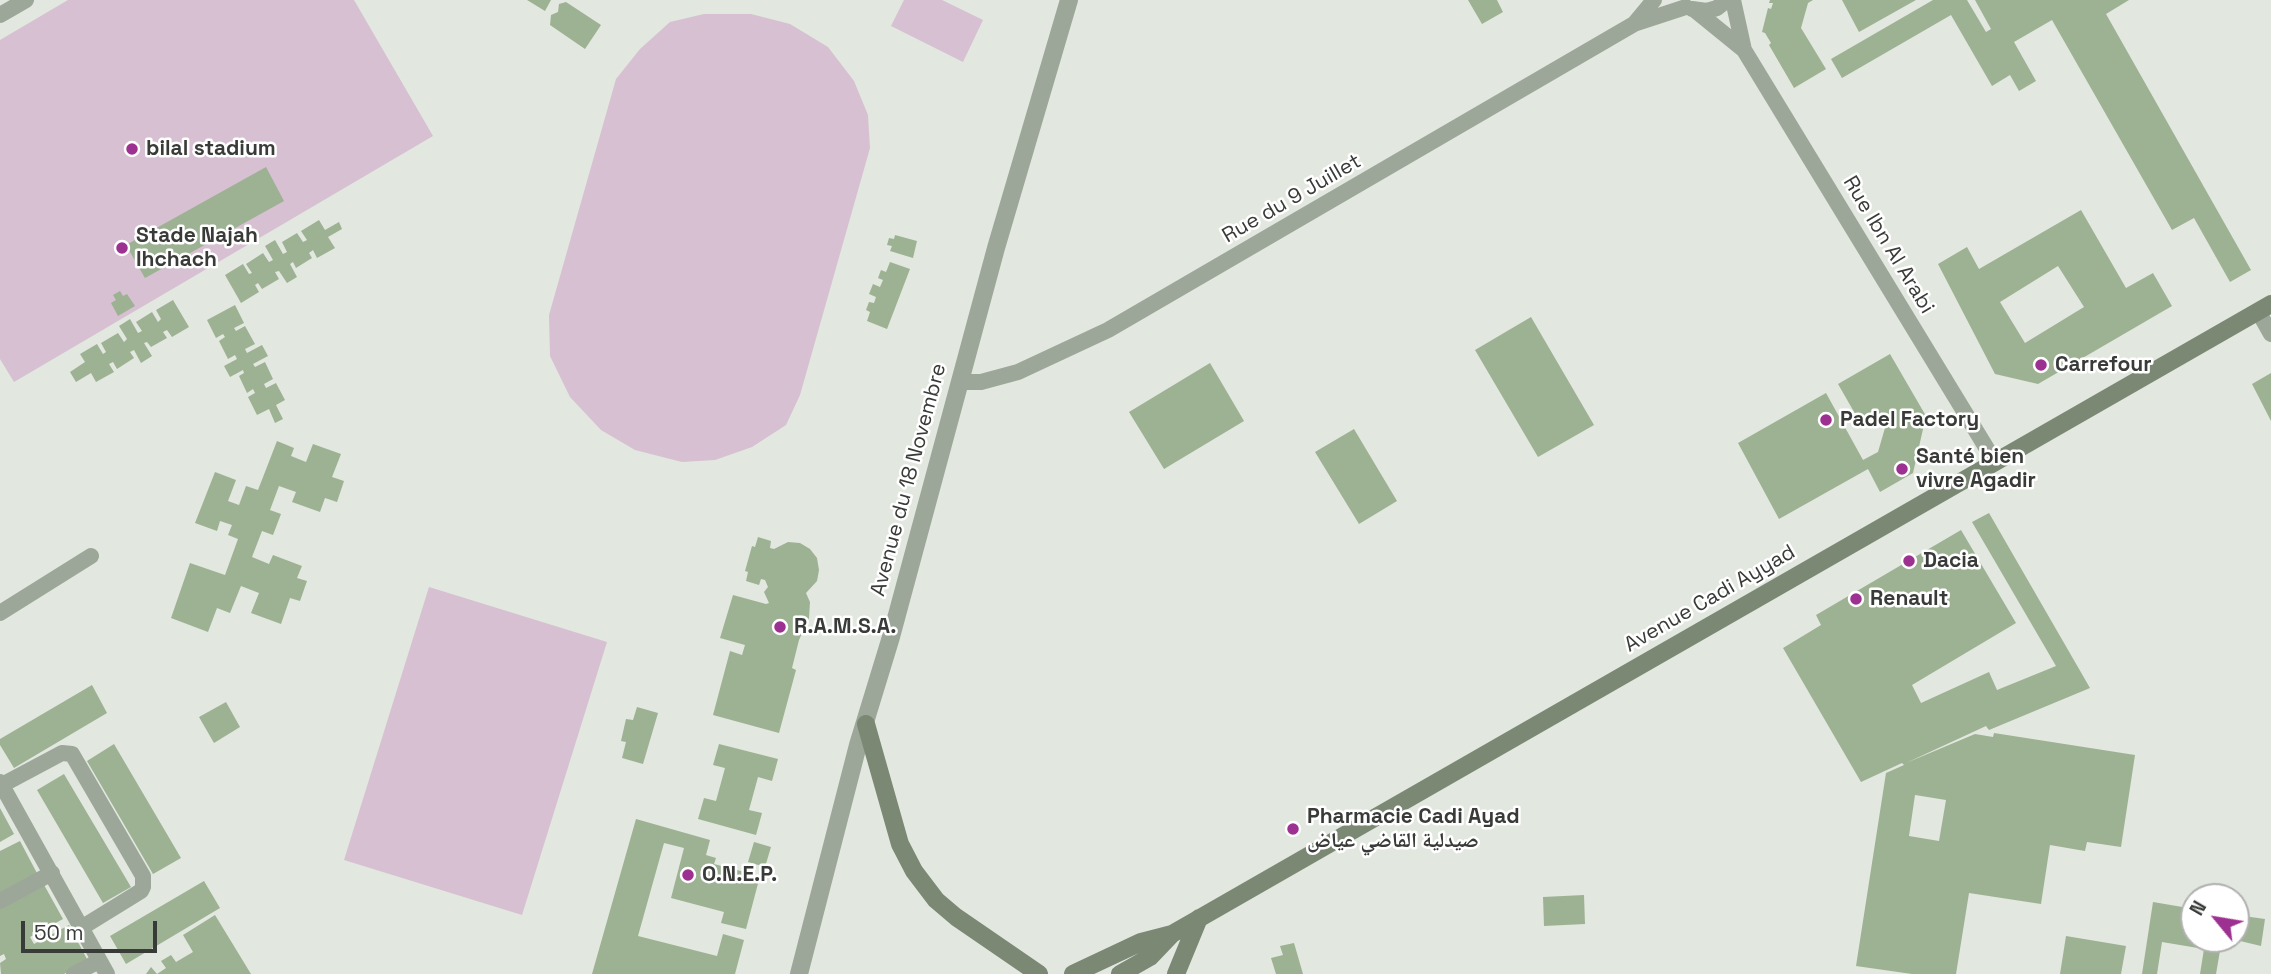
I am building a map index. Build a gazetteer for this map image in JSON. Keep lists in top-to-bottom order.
{
  "streets": {
    "main road": ["Avenue Cadi Ayyad"],
    "street": ["Rue du 9 Juillet", "Rue Ibn Al Arabi", "Avenue du 18 Novembre"]
  },
  "crossings": [
    ["Rue du 9 Juillet", "Rue Ibn Al Arabi"],
    ["Rue du 9 Juillet", "Avenue du 18 Novembre"],
    ["Rue Ibn Al Arabi", "Avenue Cadi Ayyad"]
  ],
  "places": [
    "bilal stadium",
    "Stade Najah Ihchach",
    "Carrefour",
    "Padel Factory",
    "Santé bien vivre Agadir",
    "Dacia",
    "Renault",
    "R.A.M.S.A.",
    "Pharmacie Cadi Ayad صيدلية القاضي عياض",
    "O.N.E.P."
  ],
  "scale_bar": "50 m",
  "north": "top left"
}
